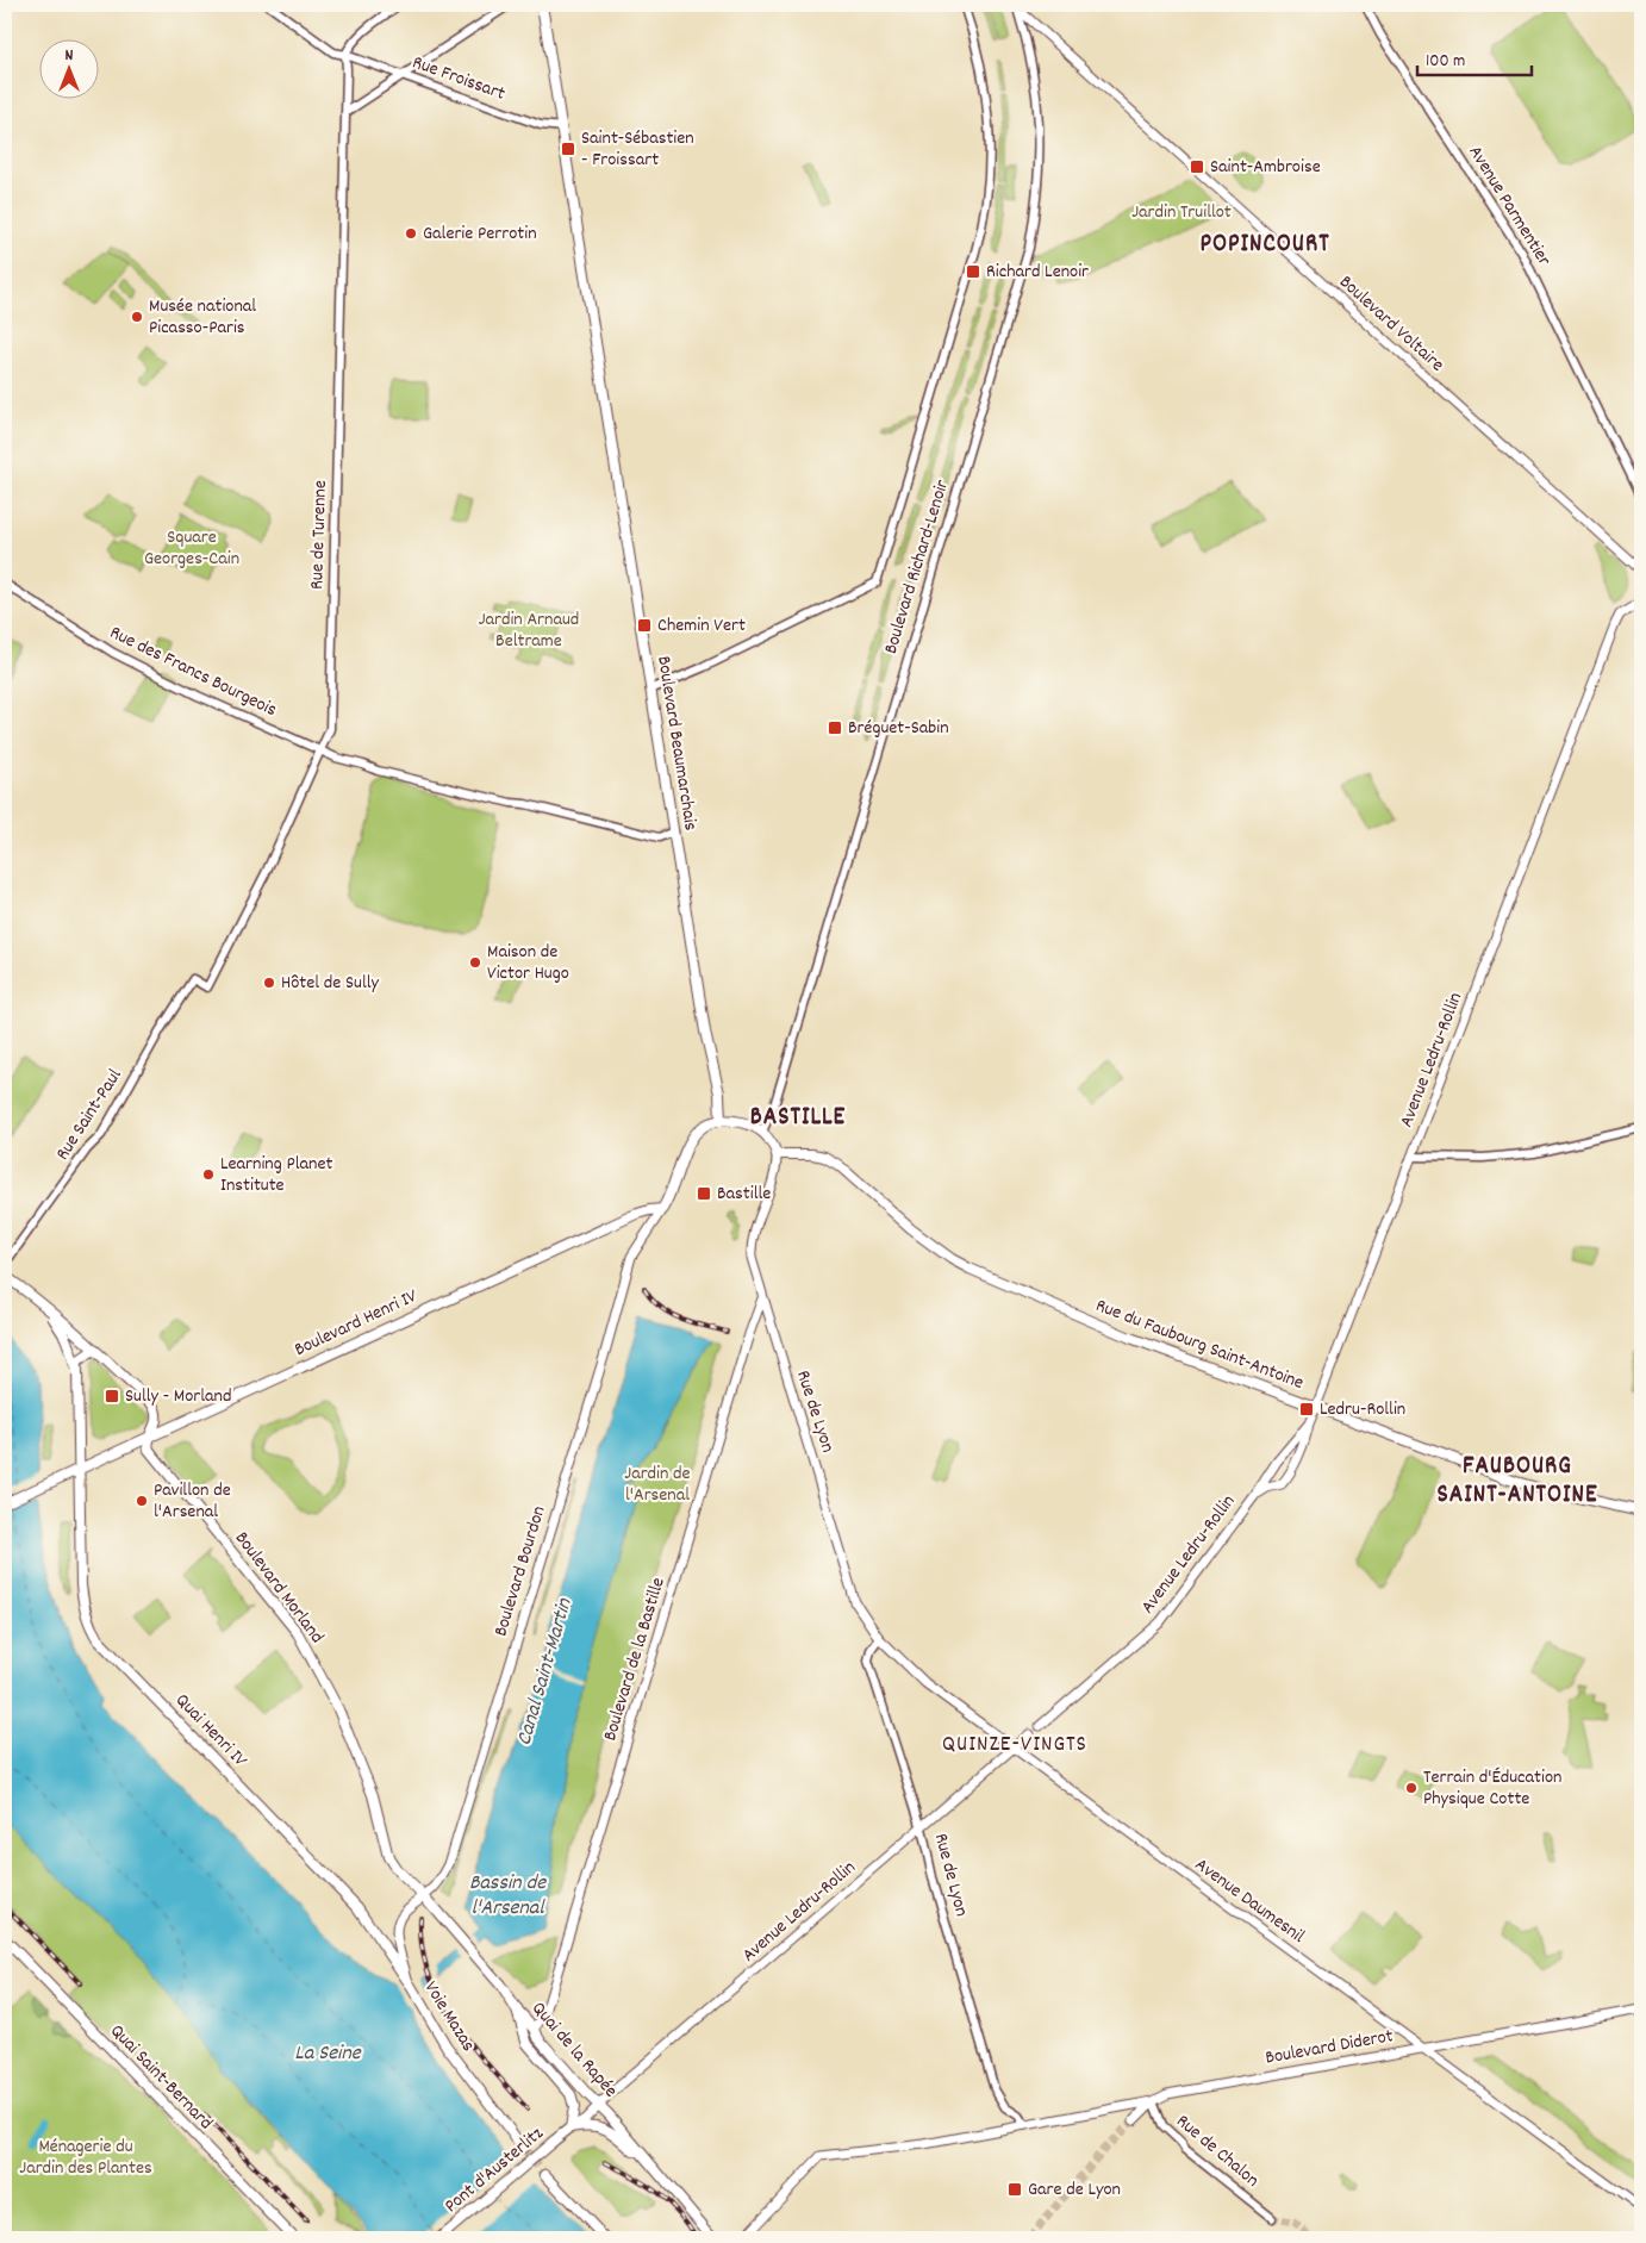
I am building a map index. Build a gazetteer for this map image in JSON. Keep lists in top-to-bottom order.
{
  "streets": {
    "main road": [
      "Boulevard Voltaire",
      "Boulevard Beaumarchais",
      "Avenue Ledru-Rollin",
      "Boulevard Henri IV",
      "Rue du Faubourg Saint-Antoine",
      "Rue de Lyon",
      "Boulevard Bourdon",
      "Boulevard Morland",
      "Boulevard de la Bastille",
      "Quai Henri IV",
      "Avenue Daumesnil",
      "Voie Mazas",
      "Boulevard Diderot",
      "Quai de la Rapée",
      "Quai Saint-Bernard",
      "Pont d'Austerlitz"
    ],
    "street": [
      "Rue Froissart",
      "Avenue Parmentier",
      "Rue de Turenne",
      "Boulevard Richard-Lenoir",
      "Rue des Francs Bourgeois",
      "Rue Saint-Paul",
      "Rue de Chalon"
    ]
  },
  "crossings": [
    ["Rue Froissart", "Rue de Turenne"],
    ["Rue Froissart", "Boulevard Beaumarchais"],
    ["Boulevard Voltaire", "Boulevard Richard-Lenoir"],
    ["Rue de Turenne", "Rue des Francs Bourgeois"],
    ["Rue de Turenne", "Rue Saint-Paul"],
    ["Boulevard Richard-Lenoir", "Boulevard Beaumarchais"],
    ["Rue des Francs Bourgeois", "Boulevard Beaumarchais"],
    ["Avenue Ledru-Rollin", "Rue du Faubourg Saint-Antoine"],
    ["Avenue Ledru-Rollin", "Rue de Lyon"],
    ["Avenue Ledru-Rollin", "Avenue Daumesnil"],
    ["Avenue Ledru-Rollin", "Quai de la Rapée"],
    ["Avenue Ledru-Rollin", "Pont d'Austerlitz"],
    ["Boulevard Henri IV", "Boulevard Bourdon"],
    ["Boulevard Henri IV", "Boulevard Morland"],
    ["Boulevard Henri IV", "Quai Henri IV"],
    ["Rue du Faubourg Saint-Antoine", "Rue de Lyon"],
    ["Rue de Lyon", "Boulevard de la Bastille"],
    ["Rue de Lyon", "Avenue Daumesnil"],
    ["Rue de Lyon", "Boulevard Diderot"],
    ["Boulevard Bourdon", "Boulevard Morland"],
    ["Boulevard Morland", "Quai de la Rapée"],
    ["Boulevard de la Bastille", "Quai de la Rapée"],
    ["Quai Henri IV", "Voie Mazas"],
    ["Avenue Daumesnil", "Boulevard Diderot"],
    ["Boulevard Diderot", "Rue de Chalon"],
    ["Quai de la Rapée", "Pont d'Austerlitz"]
  ],
  "districts": [
    "POPINCOURT",
    "BASTILLE",
    "FAUBOURG SAINT-ANTOINE",
    "QUINZE-VINGTS"
  ],
  "water": ["Canal Saint-Martin", "Bassin de l'Arsenal", "La Seine"],
  "parks": [
    "Jardin Truillot",
    "Square Georges-Cain",
    "Jardin Arnaud Beltrame",
    "Jardin de l'Arsenal",
    "Ménagerie du Jardin des Plantes"
  ],
  "places": {
    "transit": [
      "Saint-Sébastien - Froissart",
      "Saint-Ambroise",
      "Richard Lenoir",
      "Chemin Vert",
      "Bréguet-Sabin",
      "Bastille",
      "Sully - Morland",
      "Ledru-Rollin",
      "Gare de Lyon"
    ],
    "other": [
      "Galerie Perrotin",
      "Musée national Picasso-Paris",
      "Maison de Victor Hugo",
      "Hôtel de Sully",
      "Learning Planet Institute",
      "Pavillon de l'Arsenal",
      "Terrain d'Éducation Physique Cotte"
    ]
  },
  "scale_bar": "100 m",
  "north": "top"
}
